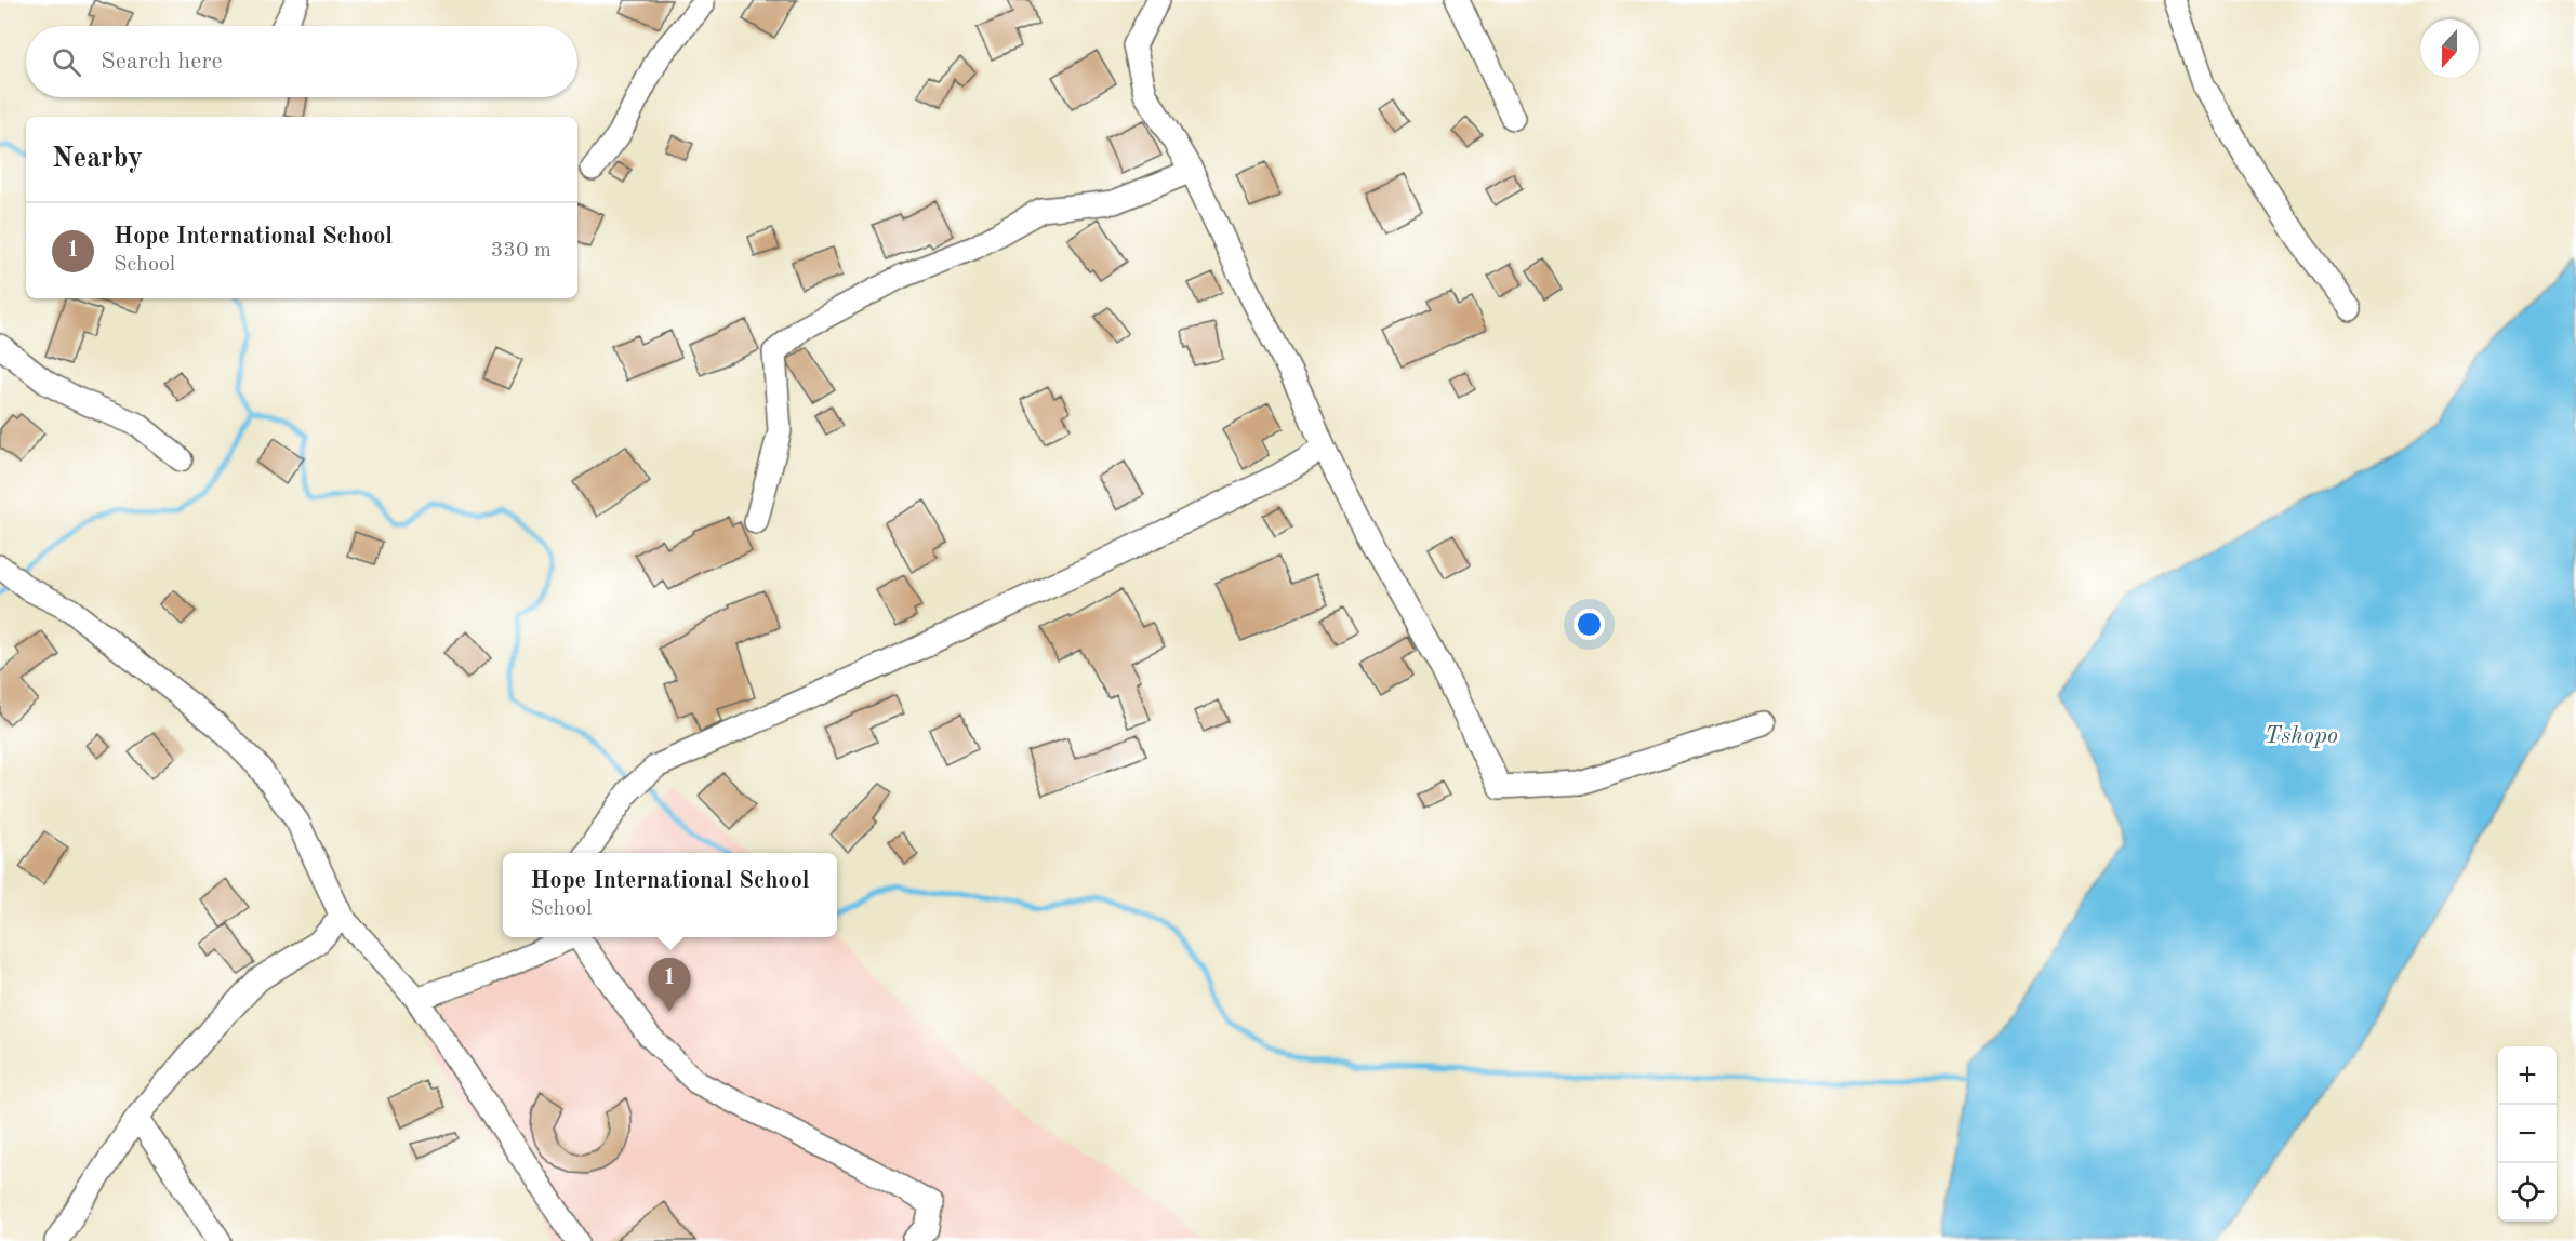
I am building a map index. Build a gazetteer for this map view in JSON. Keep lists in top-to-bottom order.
{
  "water": ["Tshopo"],
  "north": "bottom",
  "page": {
    "search": "Search here",
    "heading": "Nearby",
    "list": [
      {
        "mark": "1",
        "name": "Hope International School",
        "note": "School",
        "value": "330 m"
      }
    ],
    "popup": ["Hope International School", "School"],
    "pins": "1",
    "map_buttons": ["+", "−"]
  }
}
